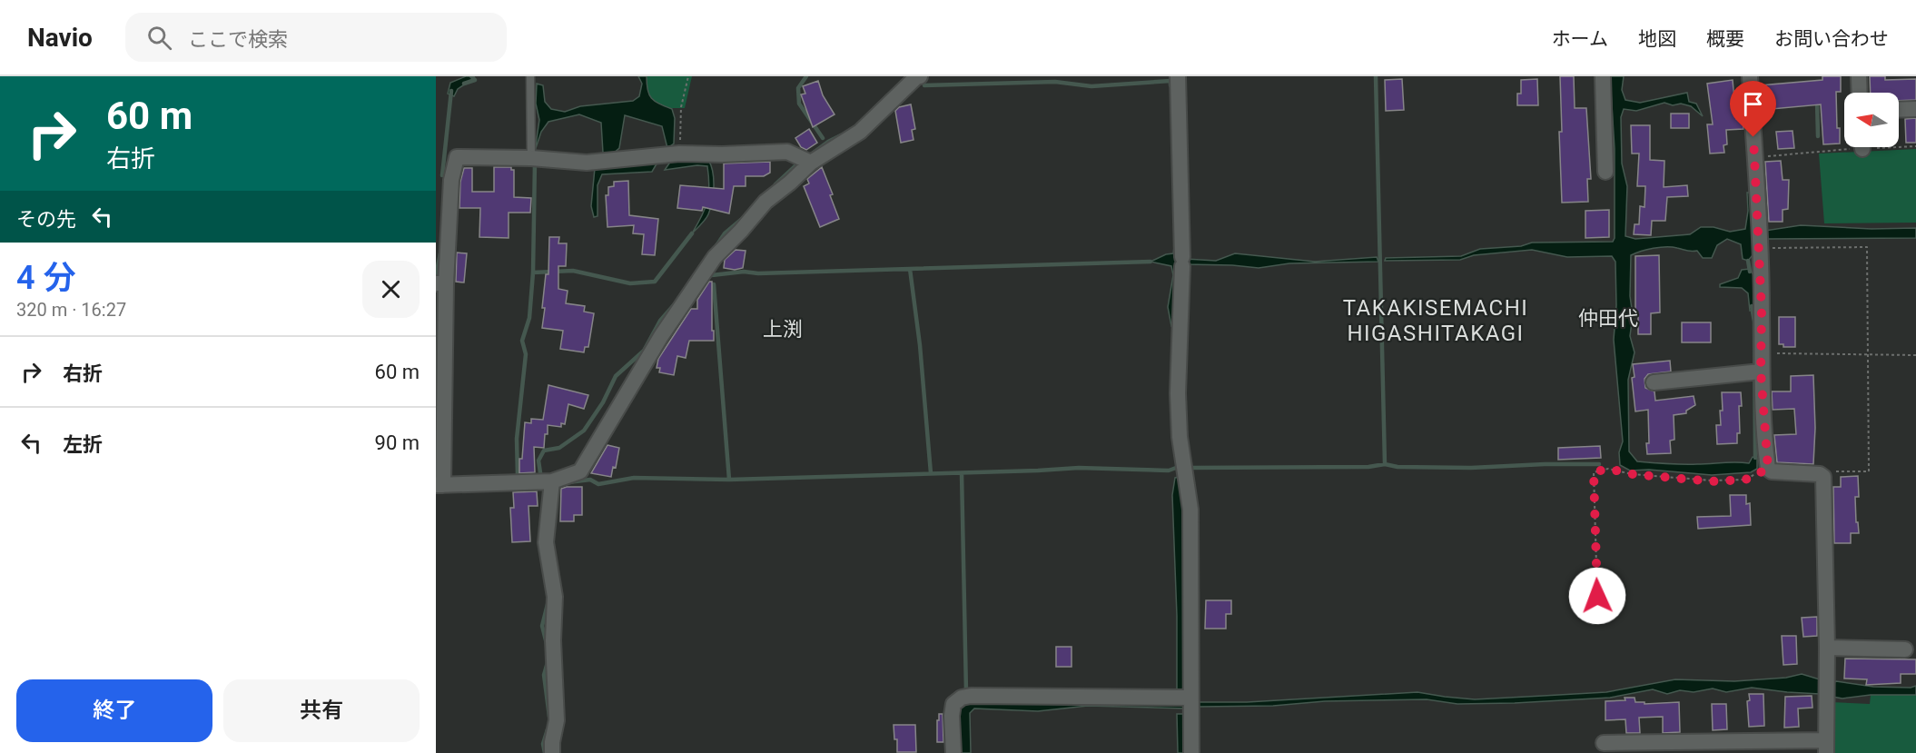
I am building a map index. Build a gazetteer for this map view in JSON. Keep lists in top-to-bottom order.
{
  "districts": ["TAKAKISEMACHI HIGASHITAKAGI", "仲田代", "上渕"],
  "north": "left",
  "page": {
    "header": "Navio",
    "search": "ここで検索",
    "nav": [
      "ホーム",
      "地図",
      "概要",
      "お問い合わせ"
    ],
    "turn": ["60 m", "右折"],
    "then": "その先",
    "heading": ["4 分", "320 m · 16:27"],
    "list": [
      {
        "name": "右折",
        "value": "60 m"
      },
      {
        "name": "左折",
        "value": "90 m"
      }
    ],
    "buttons": ["終了", "共有"]
  }
}
